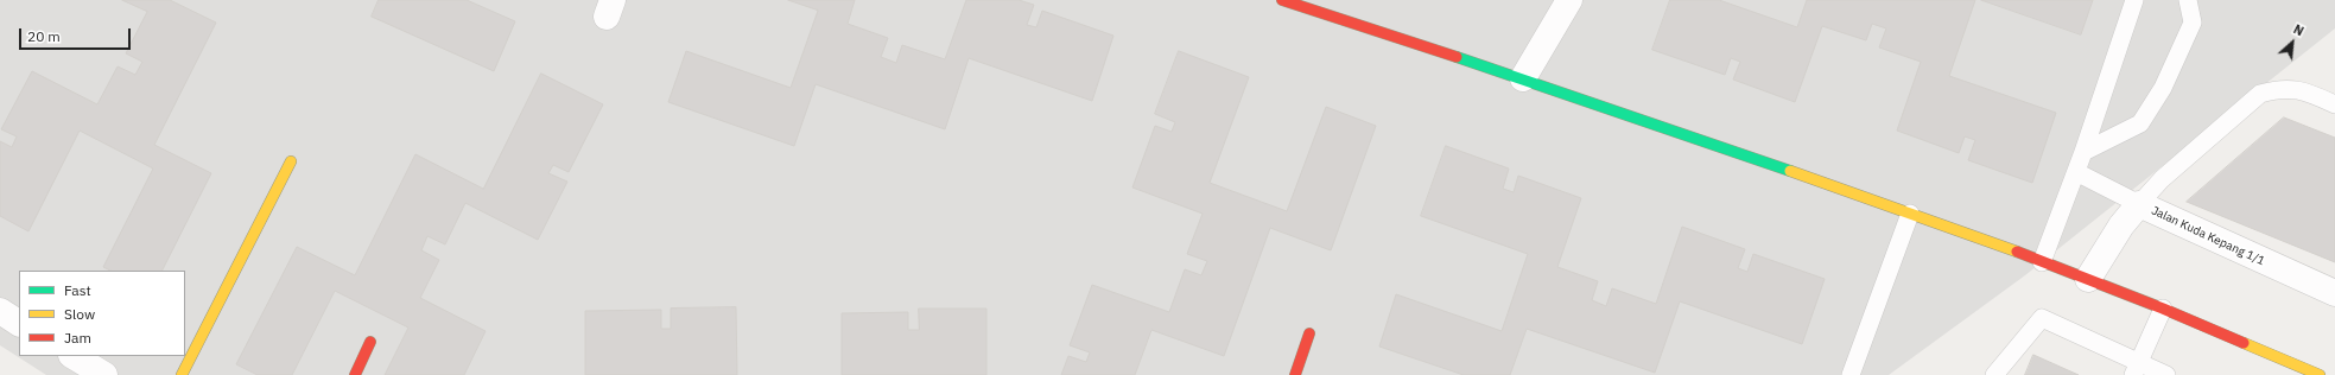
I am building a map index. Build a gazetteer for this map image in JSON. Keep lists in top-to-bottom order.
{
  "streets": {
    "street": ["Jalan Kuda Kepang 1/1"]
  },
  "legend": ["Fast", "Slow", "Jam"],
  "scale_bar": "20 m",
  "north": "top right"
}
